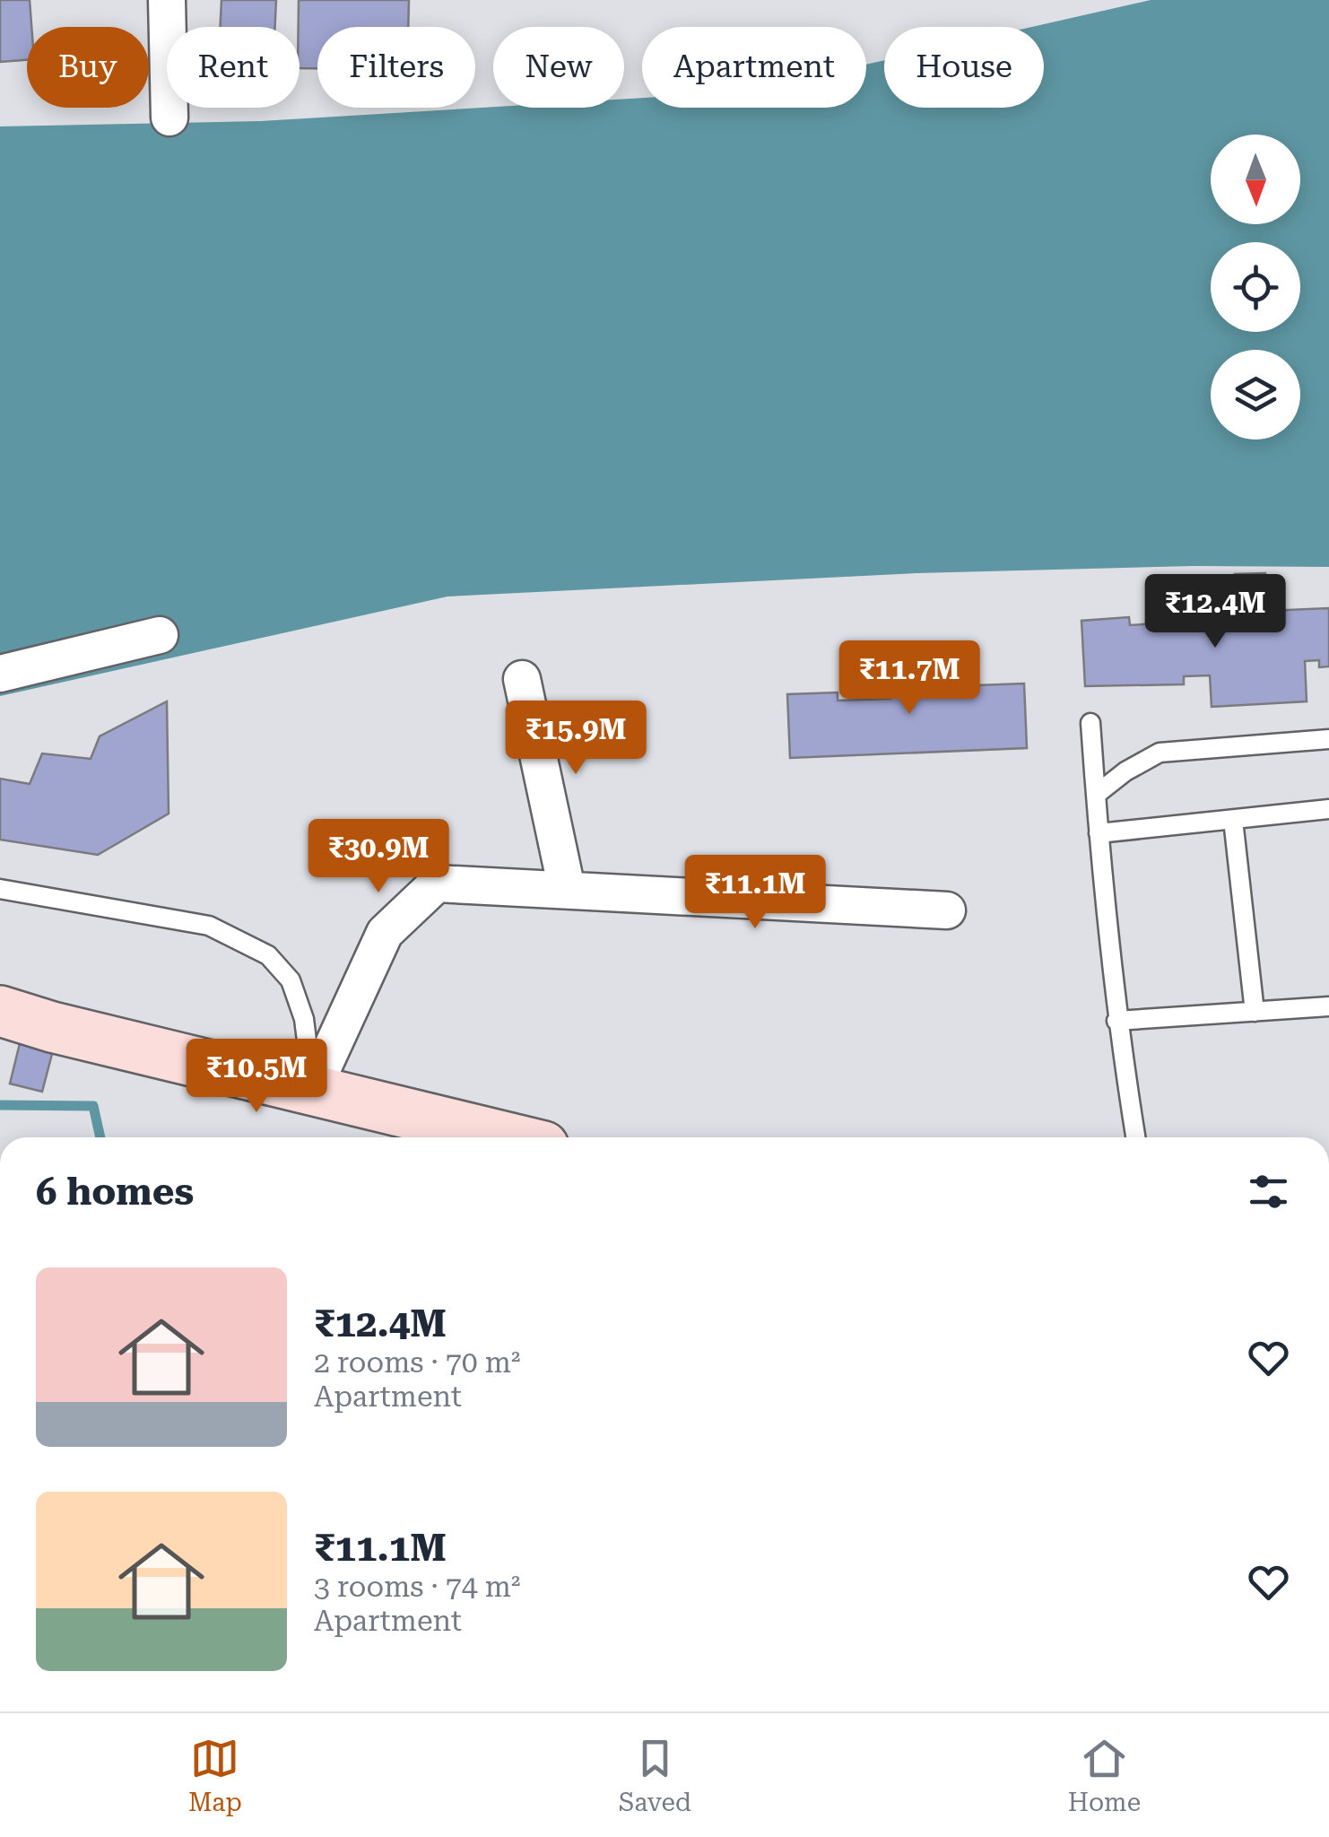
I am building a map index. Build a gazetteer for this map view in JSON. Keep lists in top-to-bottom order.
{
  "north": "bottom",
  "page": {
    "chip": [
      "Buy",
      "Rent",
      "Filters",
      "New",
      "Apartment",
      "House"
    ],
    "price": [
      "₹12.4M",
      "₹11.7M",
      "₹15.9M",
      "₹30.9M",
      "₹11.1M",
      "₹10.5M"
    ],
    "heading": "6 homes",
    "list": [
      {
        "name": "₹12.4M",
        "note": "2 rooms · 70 m² · Apartment"
      },
      {
        "name": "₹11.1M",
        "note": "3 rooms · 74 m² · Apartment"
      }
    ],
    "tabs": ["Map", "Saved", "Home"]
  }
}
